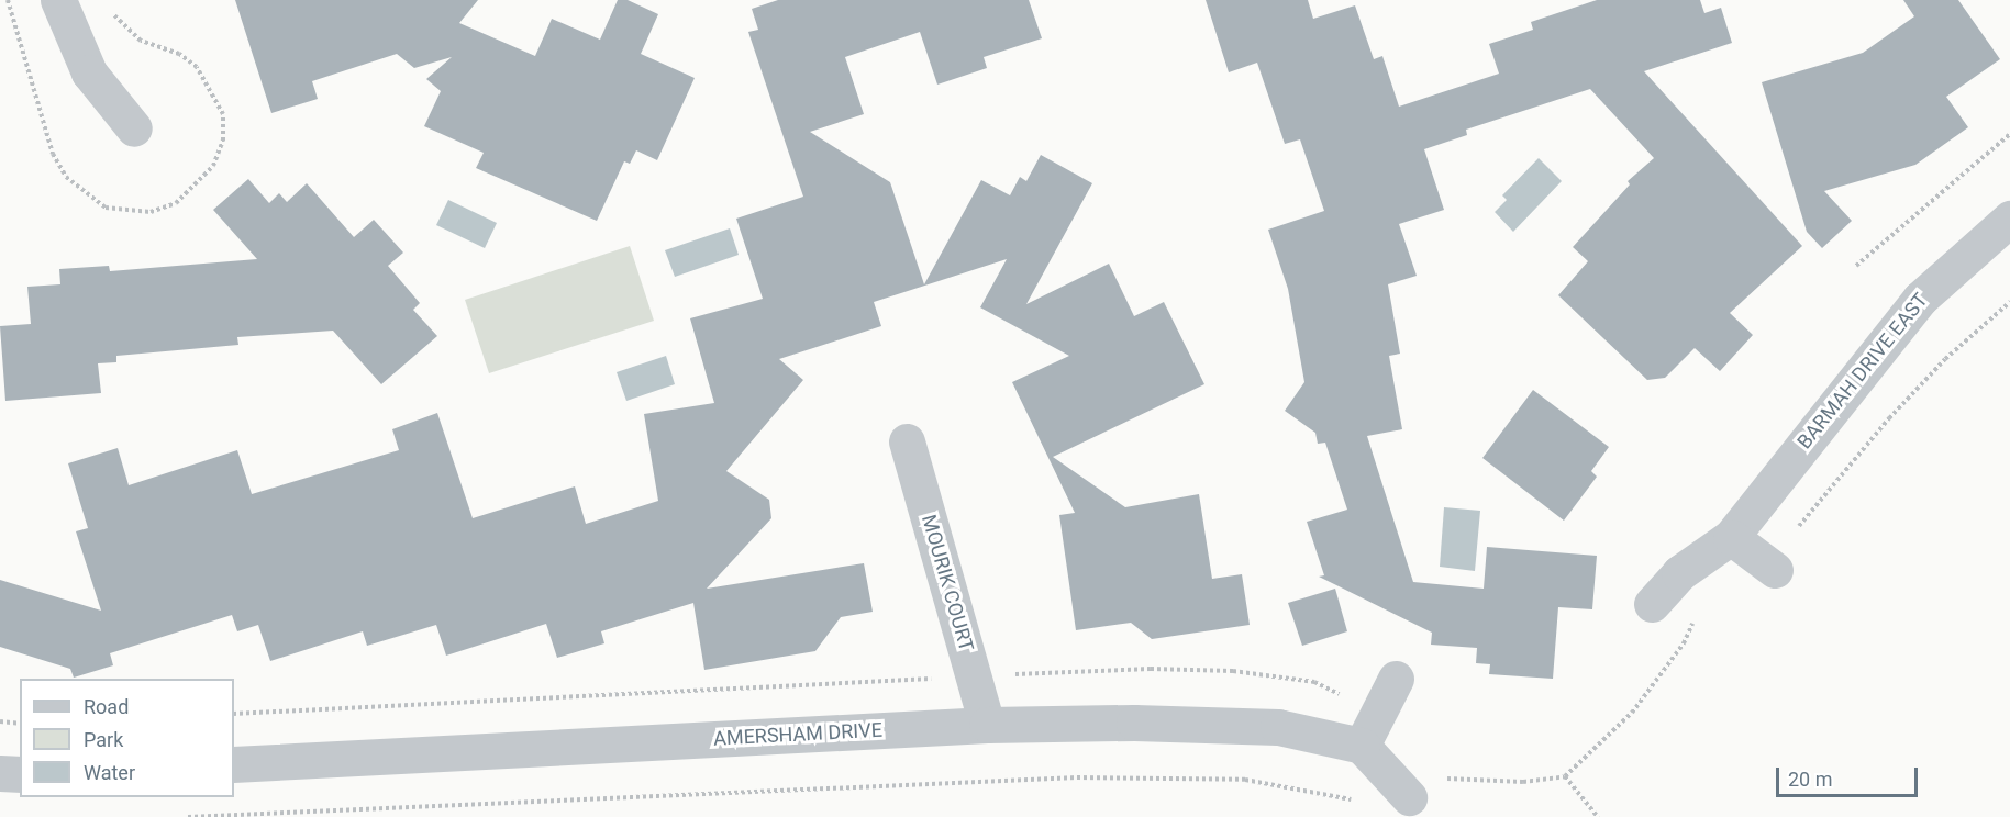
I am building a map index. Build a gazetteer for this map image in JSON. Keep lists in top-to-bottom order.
{
  "streets": {
    "street": ["BARMAH DRIVE EAST", "MOURIK COURT", "AMERSHAM DRIVE"]
  },
  "crossings": [
    ["MOURIK COURT", "AMERSHAM DRIVE"]
  ],
  "legend": ["Road", "Park", "Water"],
  "scale_bar": "20 m"
}
